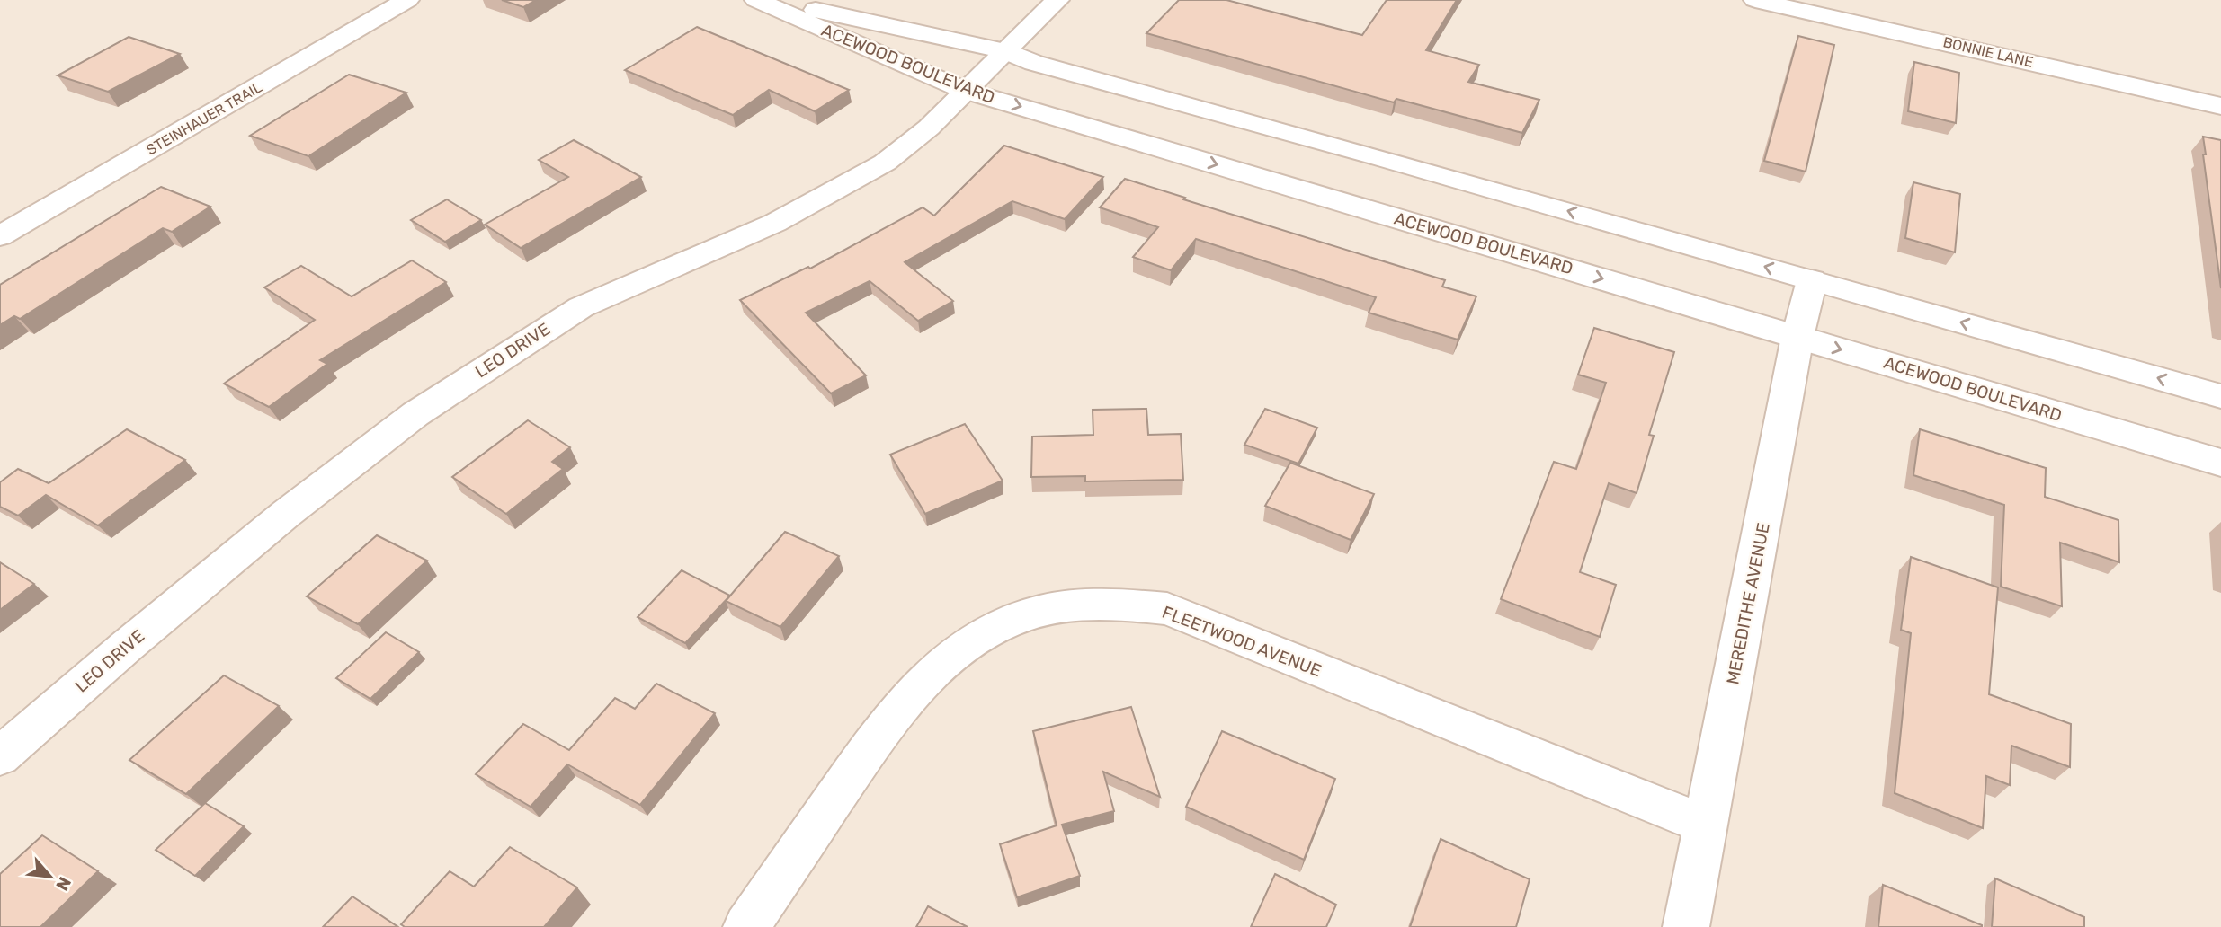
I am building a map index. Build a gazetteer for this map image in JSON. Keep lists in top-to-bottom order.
{
  "streets": {
    "street": [
      "BONNIE LANE",
      "ACEWOOD BOULEVARD",
      "STEINHAUER TRAIL",
      "LEO DRIVE",
      "MEREDITHE AVENUE",
      "FLEETWOOD AVENUE"
    ]
  },
  "crossings": [
    ["ACEWOOD BOULEVARD", "LEO DRIVE"],
    ["ACEWOOD BOULEVARD", "MEREDITHE AVENUE"],
    ["MEREDITHE AVENUE", "FLEETWOOD AVENUE"]
  ],
  "north": "bottom right"
}
